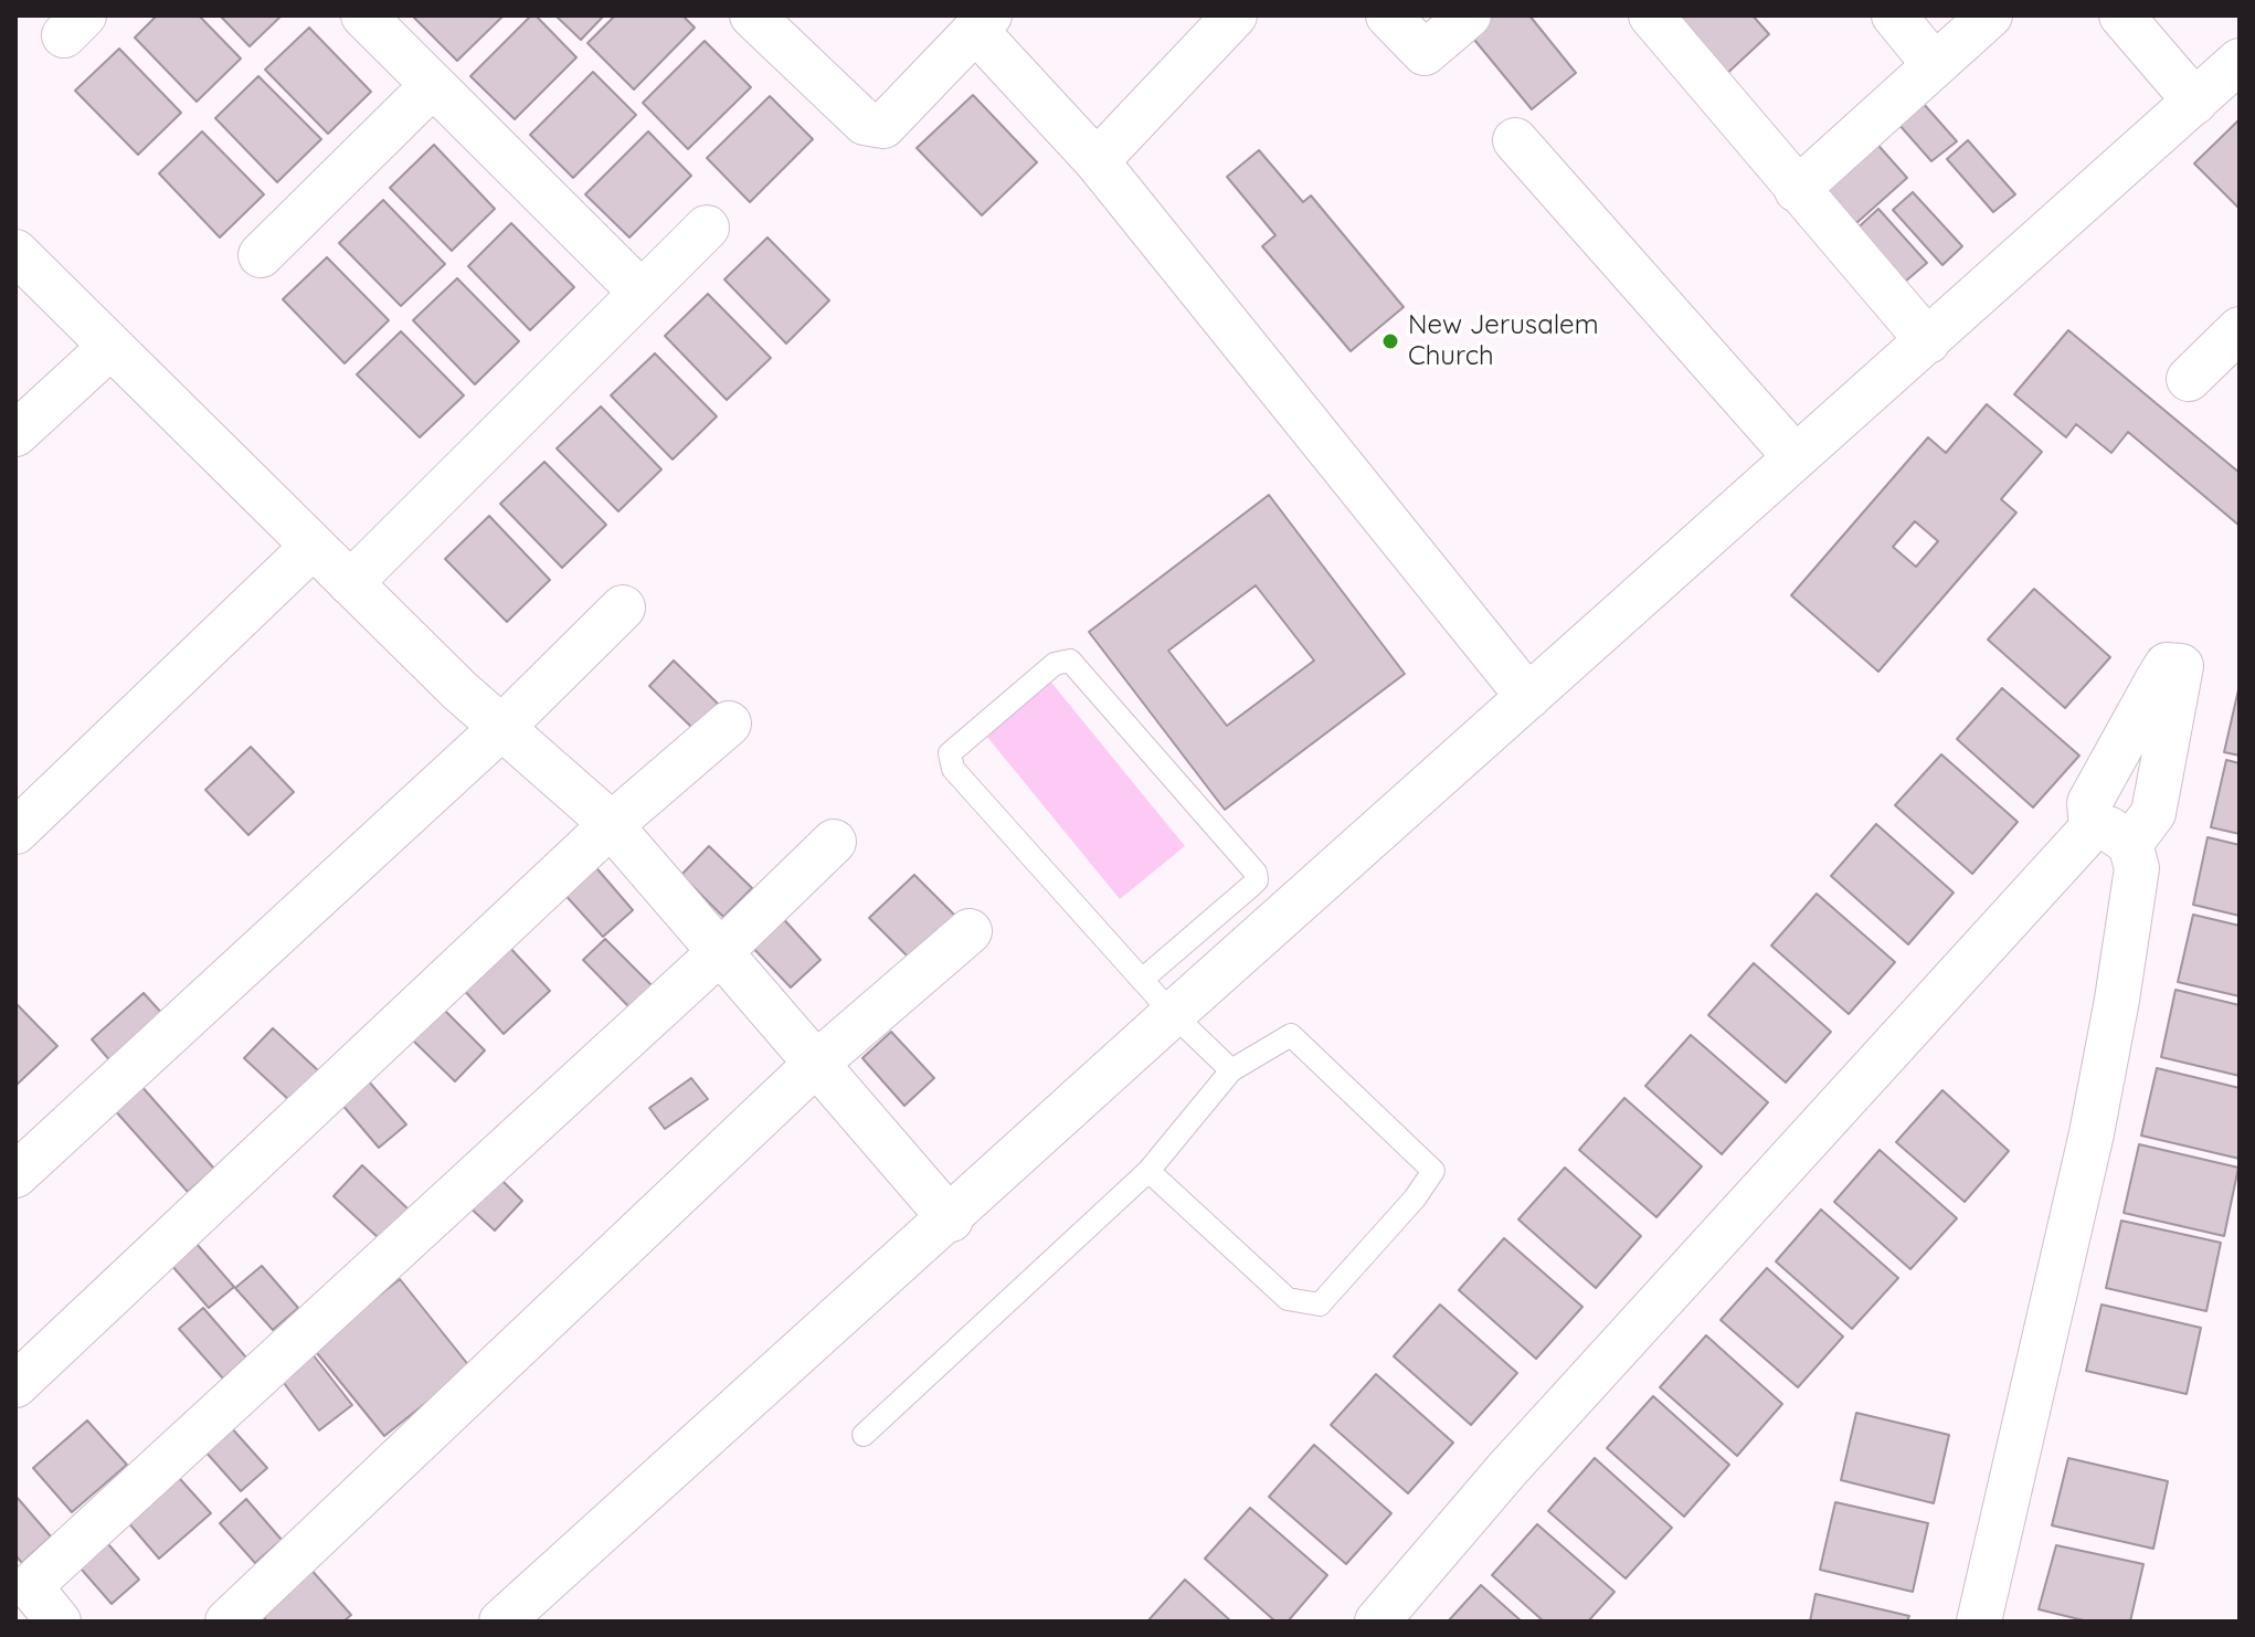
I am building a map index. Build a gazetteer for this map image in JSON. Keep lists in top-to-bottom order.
{
  "places": ["New Jerusalem Church"]
}
